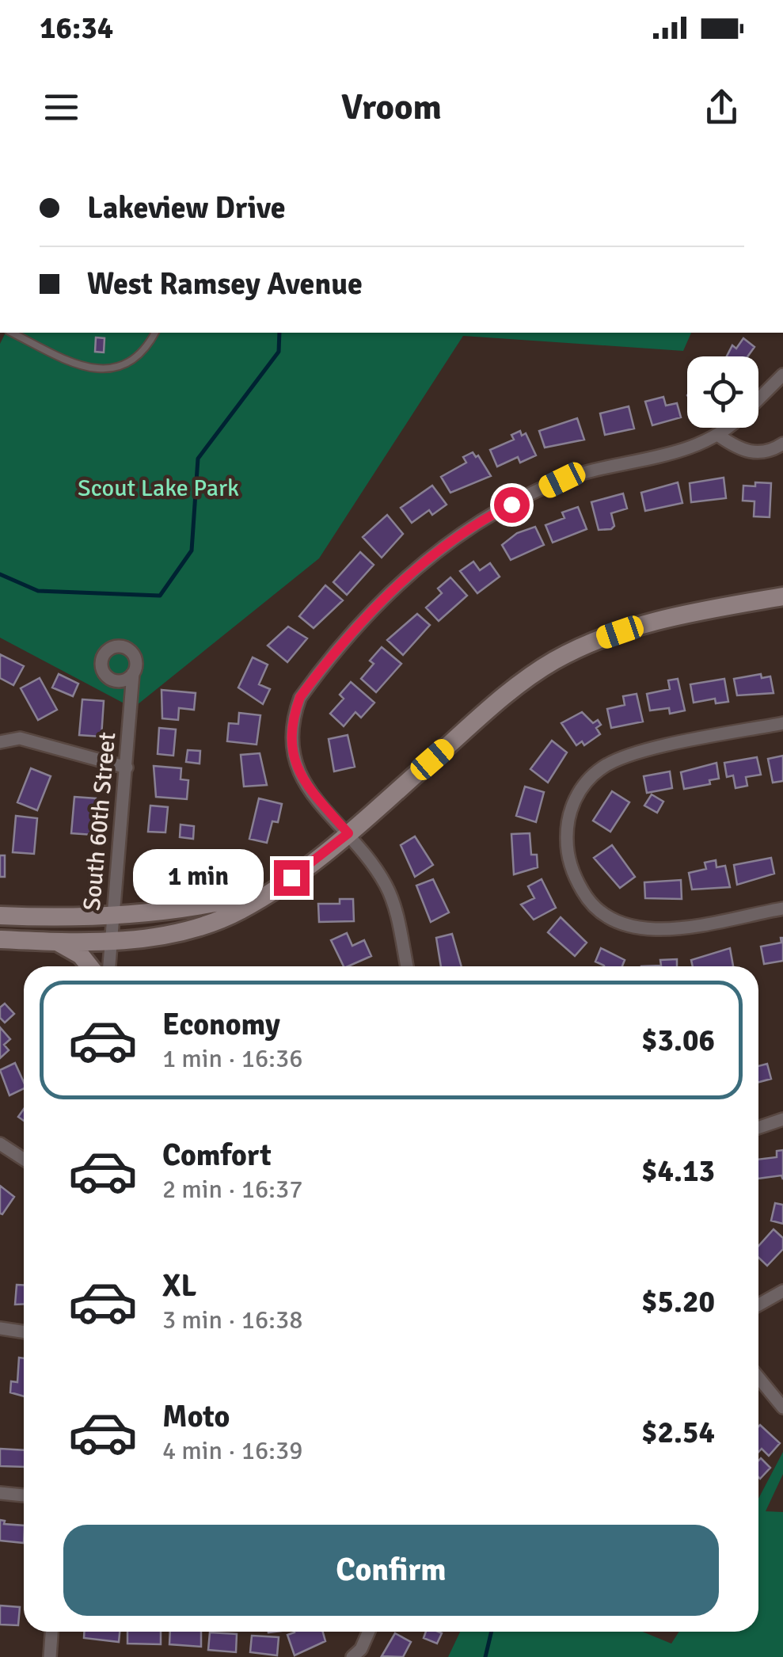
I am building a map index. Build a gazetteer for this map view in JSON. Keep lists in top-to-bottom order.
{
  "streets": {
    "street": ["South 60th Street"]
  },
  "parks": ["Scout Lake Park"],
  "page": {
    "status": "16:34",
    "header": "Vroom",
    "banner": ["Lakeview Drive", "West Ramsey Avenue"],
    "bubble": "1 min",
    "list": [
      {
        "name": "Economy",
        "note": "1 min · 16:36",
        "value": "$3.06"
      },
      {
        "name": "Comfort",
        "note": "2 min · 16:37",
        "value": "$4.13"
      },
      {
        "name": "XL",
        "note": "3 min · 16:38",
        "value": "$5.20"
      },
      {
        "name": "Moto",
        "note": "4 min · 16:39",
        "value": "$2.54"
      }
    ],
    "buttons": "Confirm"
  }
}
